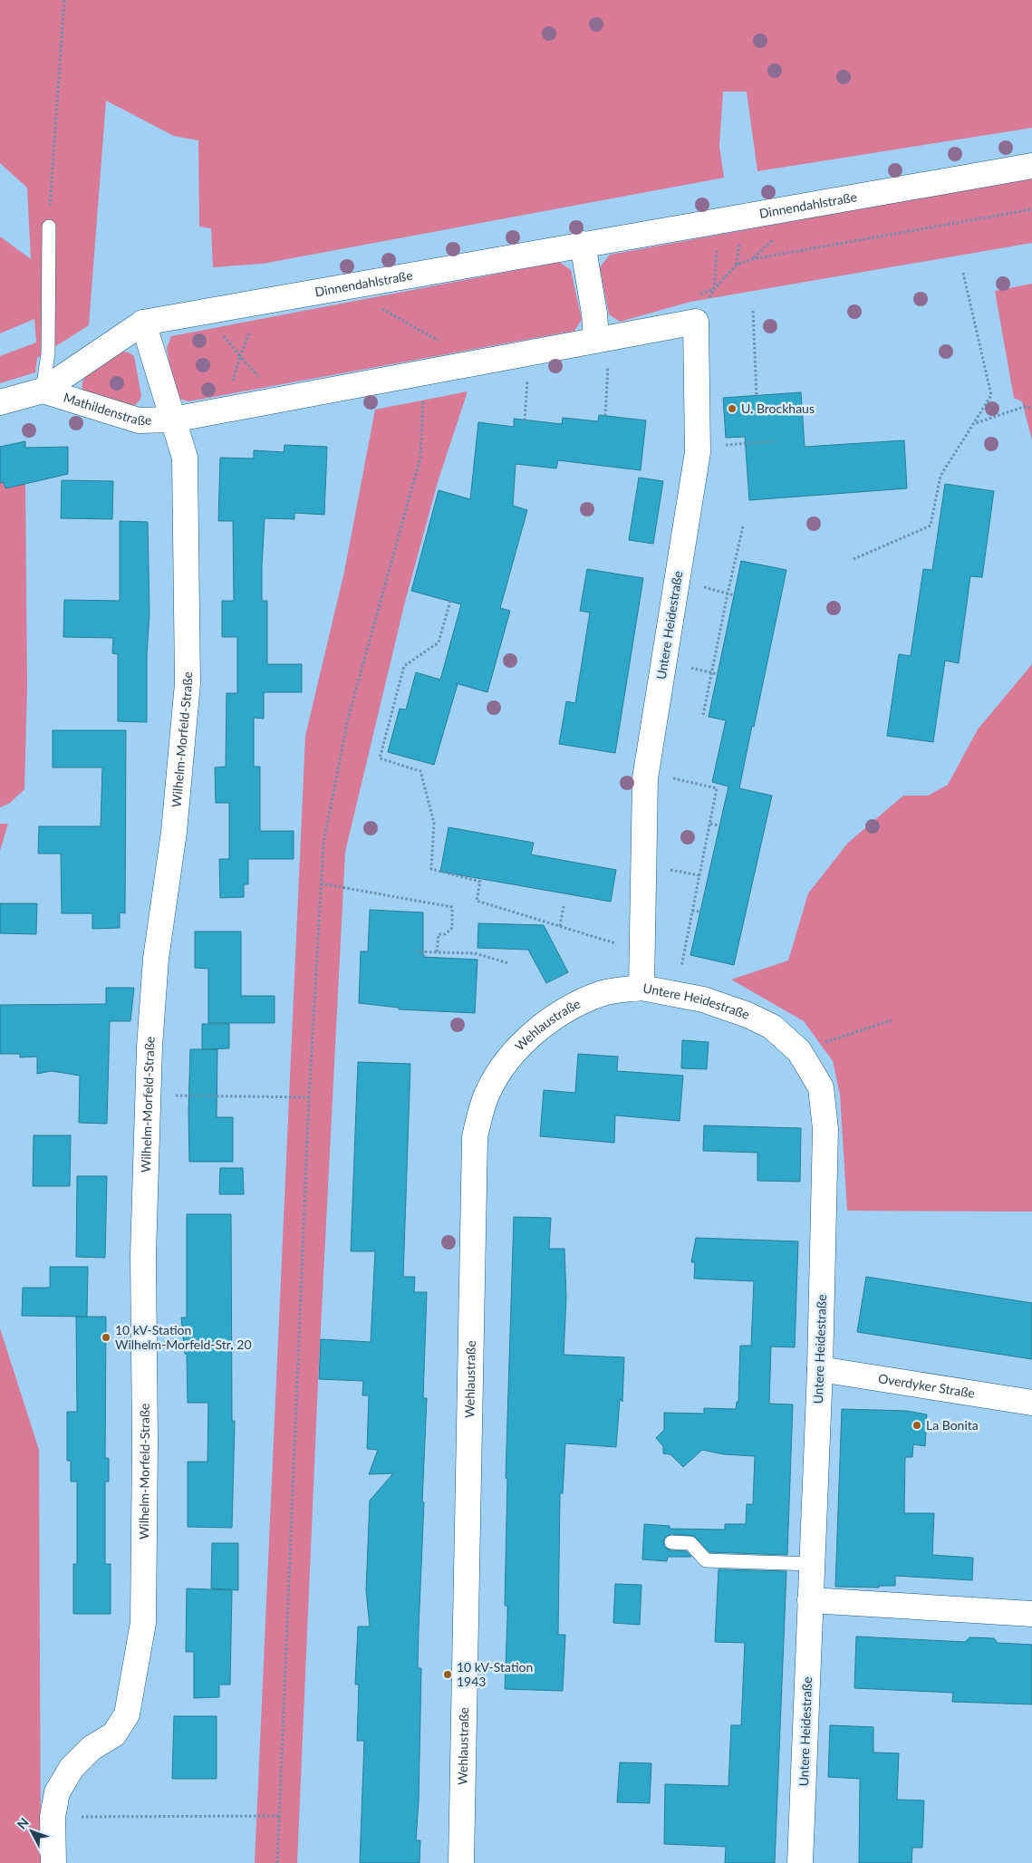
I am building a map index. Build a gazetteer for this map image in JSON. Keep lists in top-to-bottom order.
{
  "streets": {
    "street": [
      "Dinnendahlstraße",
      "Mathildenstraße",
      "Untere Heidestraße",
      "Wilhelm-Morfeld-Straße",
      "Wehlaustraße",
      "Overdyker Straße"
    ]
  },
  "crossings": [
    ["Dinnendahlstraße", "Mathildenstraße"],
    ["Dinnendahlstraße", "Wilhelm-Morfeld-Straße"],
    ["Mathildenstraße", "Wilhelm-Morfeld-Straße"],
    ["Untere Heidestraße", "Wehlaustraße"],
    ["Untere Heidestraße", "Overdyker Straße"]
  ],
  "places": [
    "U. Brockhaus",
    "10 kV-Station Wilhelm-Morfeld-Str. 20",
    "La Bonita",
    "10 kV-Station 1943"
  ],
  "north": "top left"
}
